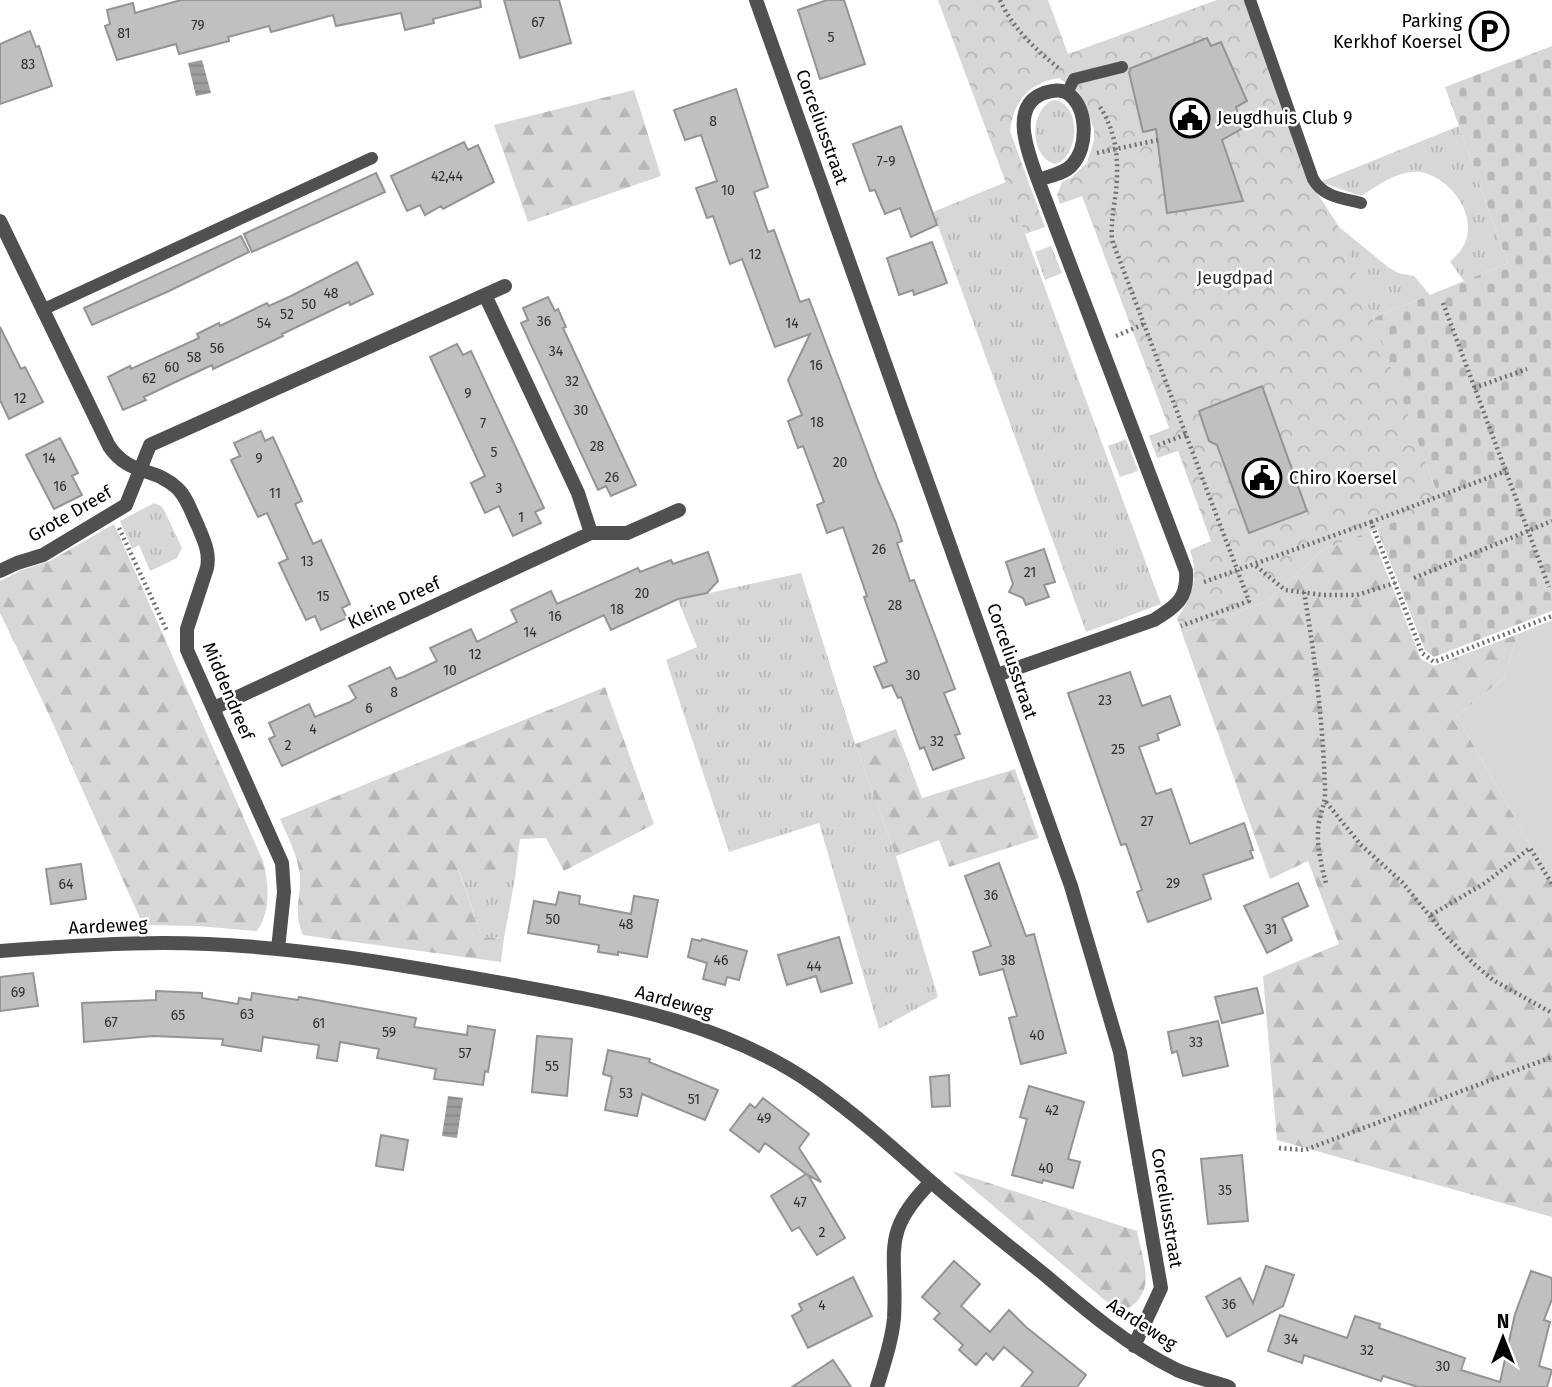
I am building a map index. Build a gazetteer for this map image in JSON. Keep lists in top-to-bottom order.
{
  "streets": {
    "street": [
      "Corceliusstraat",
      "Grote Dreef",
      "Kleine Dreef",
      "Middendreef",
      "Aardeweg"
    ]
  },
  "crossings": [
    ["Corceliusstraat", "Aardeweg"],
    ["Grote Dreef", "Middendreef"],
    ["Kleine Dreef", "Middendreef"],
    ["Middendreef", "Aardeweg"]
  ],
  "parks": ["Jeugdpad"],
  "places": {
    "parking": ["Parking Kerkhof Koersel"],
    "public building": ["Jeugdhuis Club 9", "Chiro Koersel"]
  },
  "house_numbers": [
    "67",
    "79",
    "81",
    "5",
    "83",
    "8",
    "7-9",
    "42,44",
    "10",
    "12",
    "48",
    "50",
    "52",
    "36",
    "54",
    "14",
    "56",
    "34",
    "58",
    "16",
    "60",
    "62",
    "32",
    "9",
    "12",
    "30",
    "18",
    "7",
    "28",
    "5",
    "14",
    "9",
    "20",
    "26",
    "16",
    "3",
    "11",
    "1",
    "26",
    "13",
    "21",
    "20",
    "15",
    "28",
    "18",
    "16",
    "14",
    "12",
    "10",
    "30",
    "8",
    "23",
    "6",
    "4",
    "32",
    "2",
    "25",
    "27",
    "29",
    "64",
    "36",
    "50",
    "48",
    "31",
    "46",
    "38",
    "44",
    "69",
    "63",
    "65",
    "67",
    "61",
    "59",
    "40",
    "33",
    "57",
    "55",
    "53",
    "51",
    "42",
    "49",
    "40",
    "35",
    "47",
    "2",
    "36",
    "4",
    "34",
    "32",
    "30"
  ],
  "north": "top"
}
